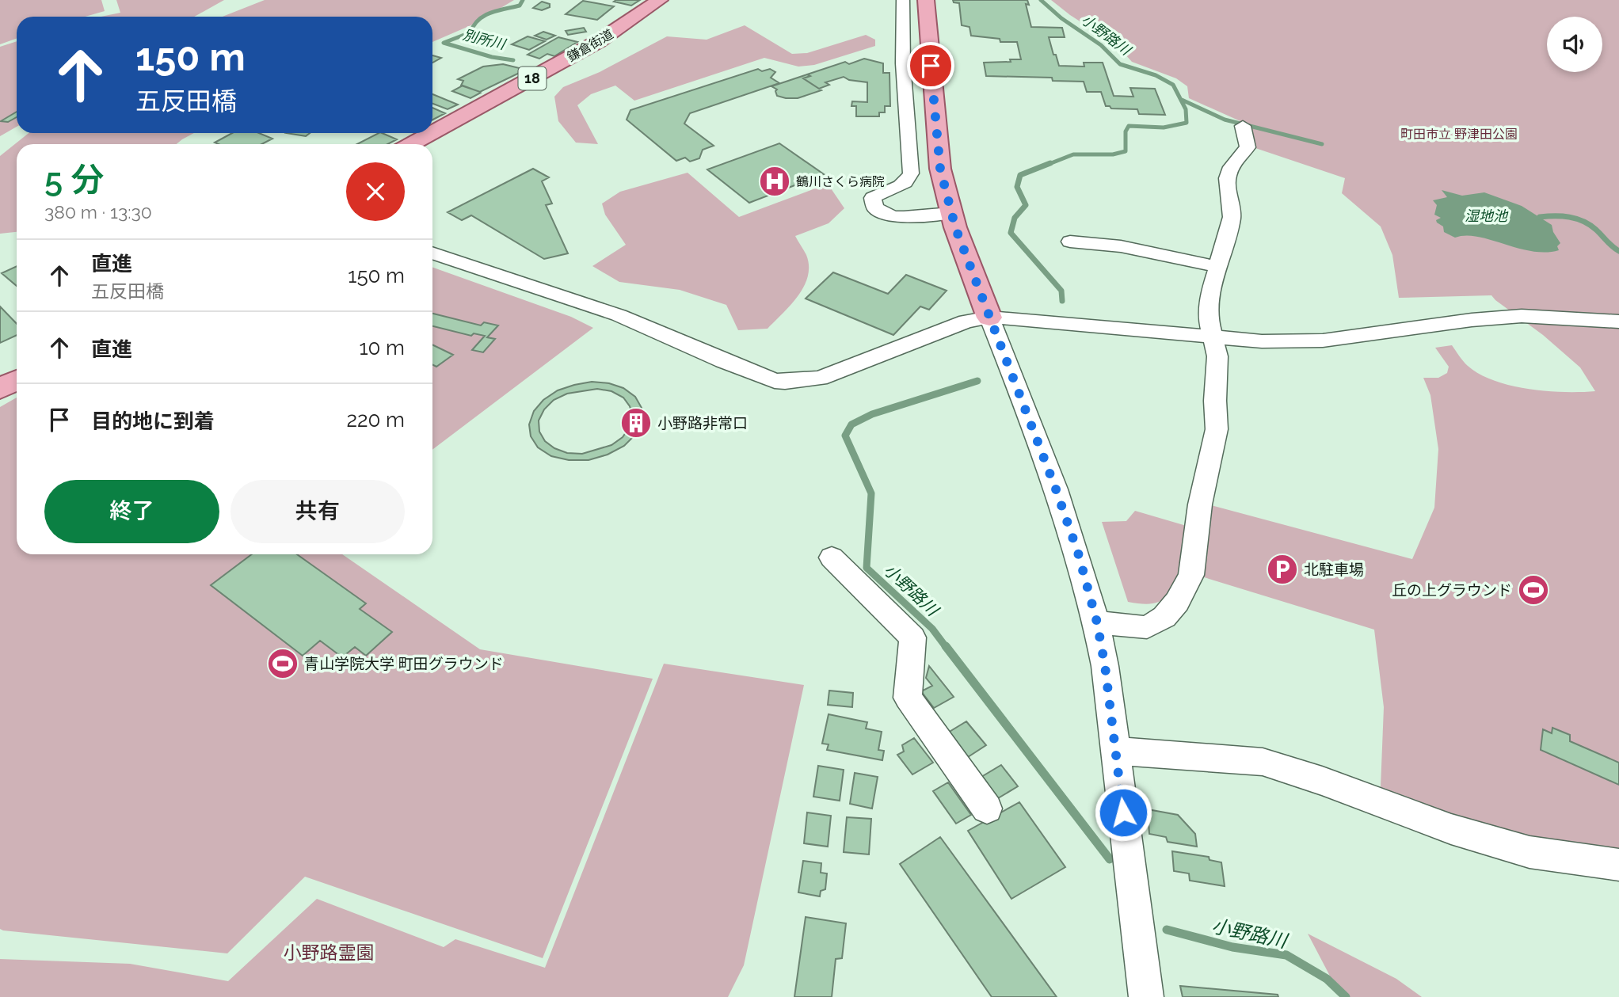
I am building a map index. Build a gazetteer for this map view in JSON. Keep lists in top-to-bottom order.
{
  "streets": {
    "main road": ["鎌倉街道", "18"]
  },
  "water": ["小野路川", "別所川", "湿地池"],
  "parks": ["町田市立 野津田公園", "小野路霊園"],
  "places": {
    "hospital": ["鶴川さくら病院"],
    "building": ["小野路非常口"],
    "parking": ["北駐車場"],
    "sports": ["丘の上グラウンド", "青山学院大学 町田グラウンド"]
  },
  "page": {
    "turn": ["150 m", "五反田橋"],
    "heading": ["5 分", "380 m · 13:30"],
    "list": [
      {
        "name": "直進",
        "note": "五反田橋",
        "value": "150 m"
      },
      {
        "name": "直進",
        "value": "10 m"
      },
      {
        "name": "目的地に到着",
        "value": "220 m"
      }
    ],
    "buttons": ["終了", "共有"]
  }
}
